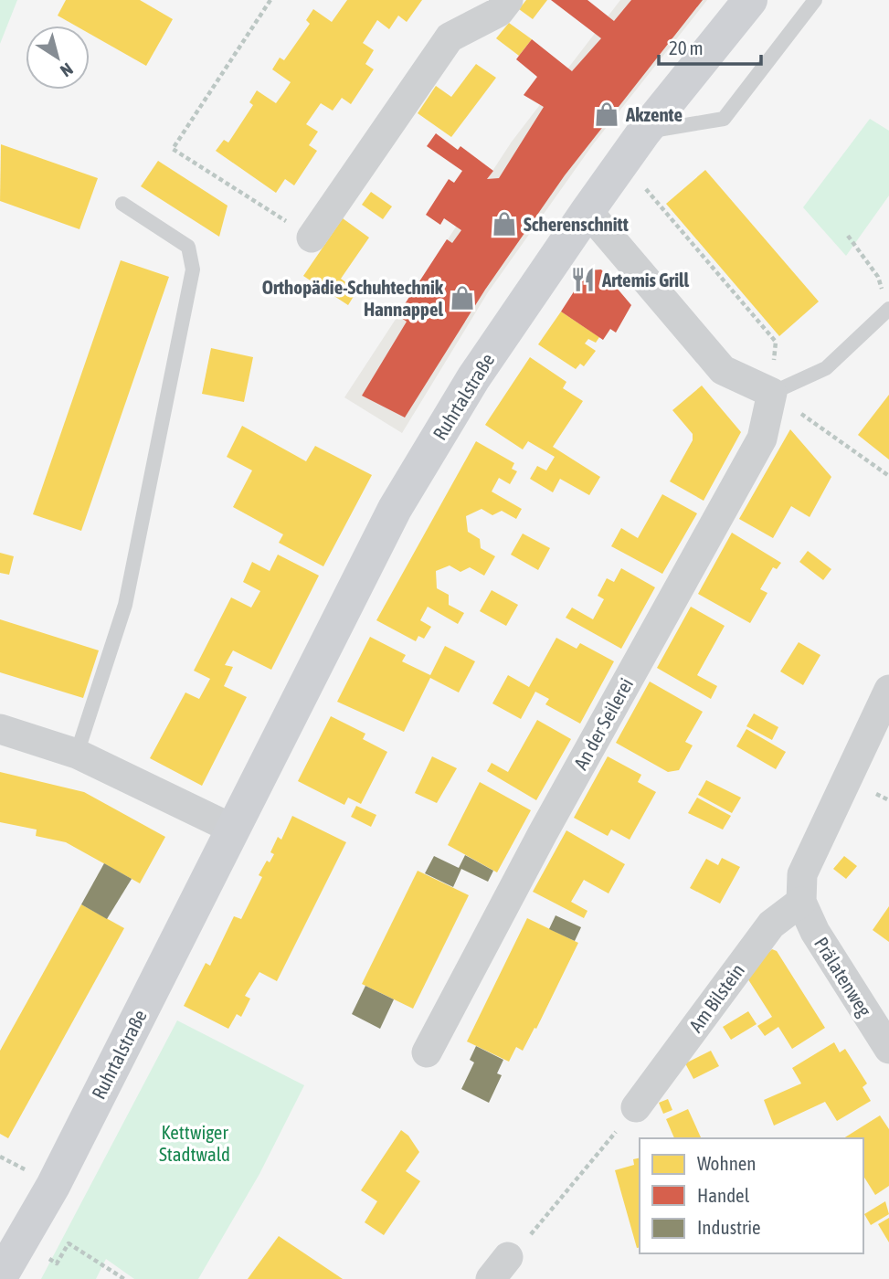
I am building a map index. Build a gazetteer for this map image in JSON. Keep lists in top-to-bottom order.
{
  "streets": {
    "main road": ["Ruhrtalstraße"],
    "street": ["An der Seilerei", "Prälatenweg", "Am Bilstein"]
  },
  "crossings": [
    ["Prälatenweg", "Am Bilstein"]
  ],
  "parks": ["Kettwiger Stadtwald"],
  "places": {
    "shop": ["Akzente", "Scherenschnitt", "Orthopädie-Schuhtechnik Hannappel"],
    "restaurant": ["Artemis Grill"]
  },
  "legend": ["Wohnen", "Handel", "Industrie"],
  "scale_bar": "20 m",
  "north": "bottom right"
}
